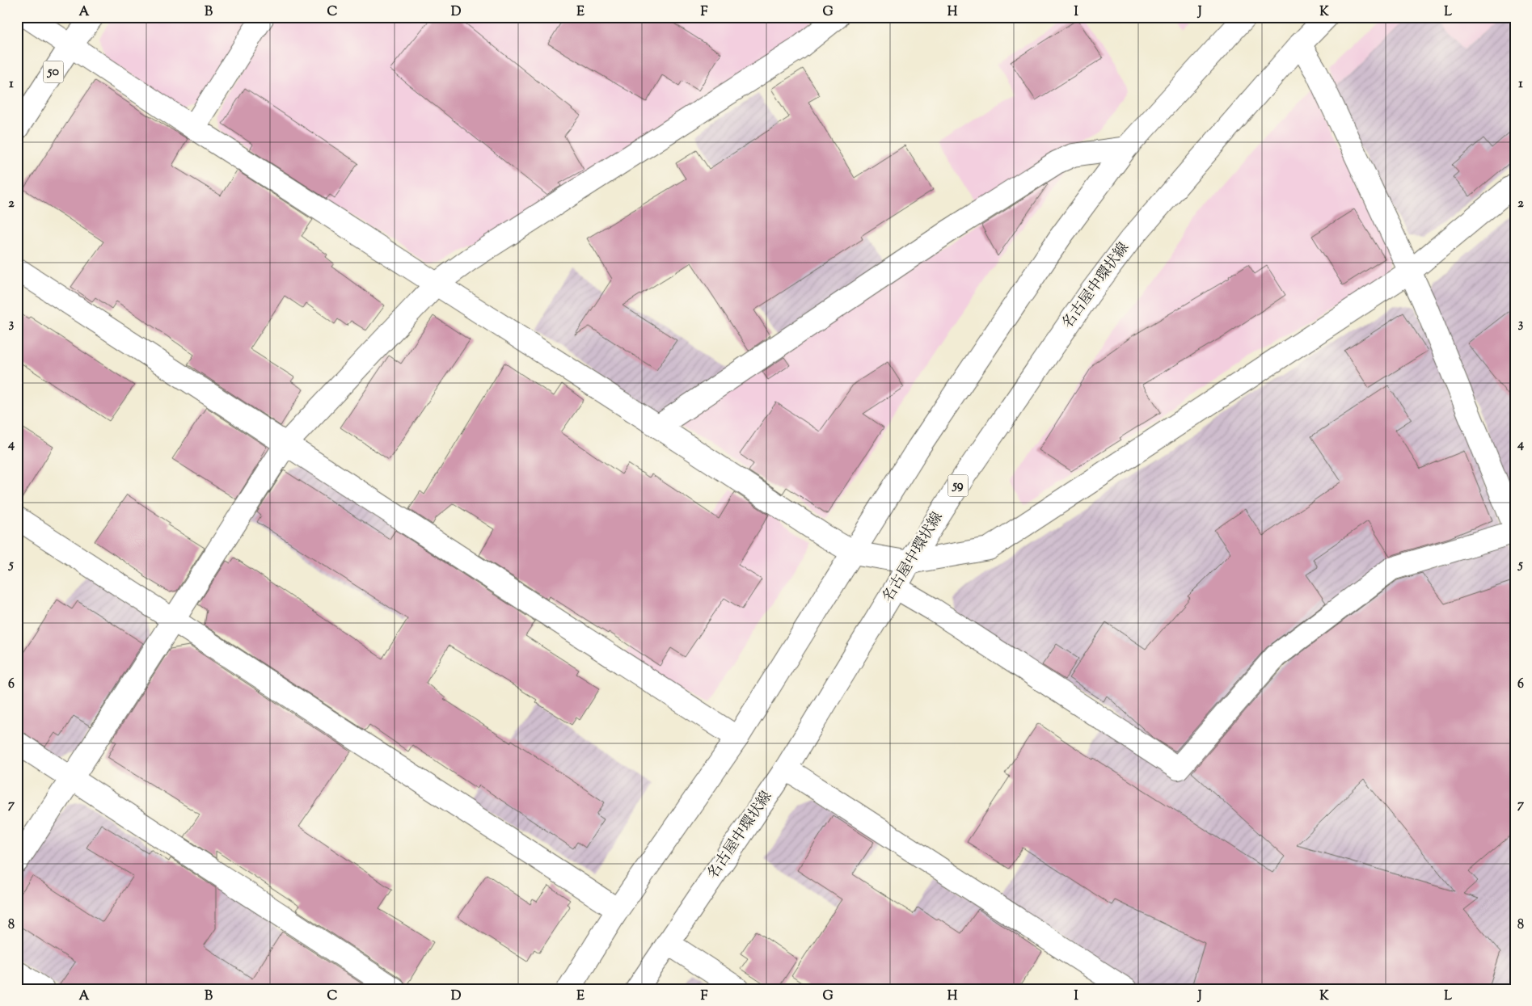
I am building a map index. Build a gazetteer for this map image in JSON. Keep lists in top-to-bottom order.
{
  "streets": {
    "street": ["50", "名古屋中環状線", "59"]
  },
  "grid": {
    "columns": [
      "A",
      "B",
      "C",
      "D",
      "E",
      "F",
      "G",
      "H",
      "I",
      "J",
      "K",
      "L"
    ],
    "rows": [
      "1",
      "2",
      "3",
      "4",
      "5",
      "6",
      "7",
      "8"
    ]
  }
}
